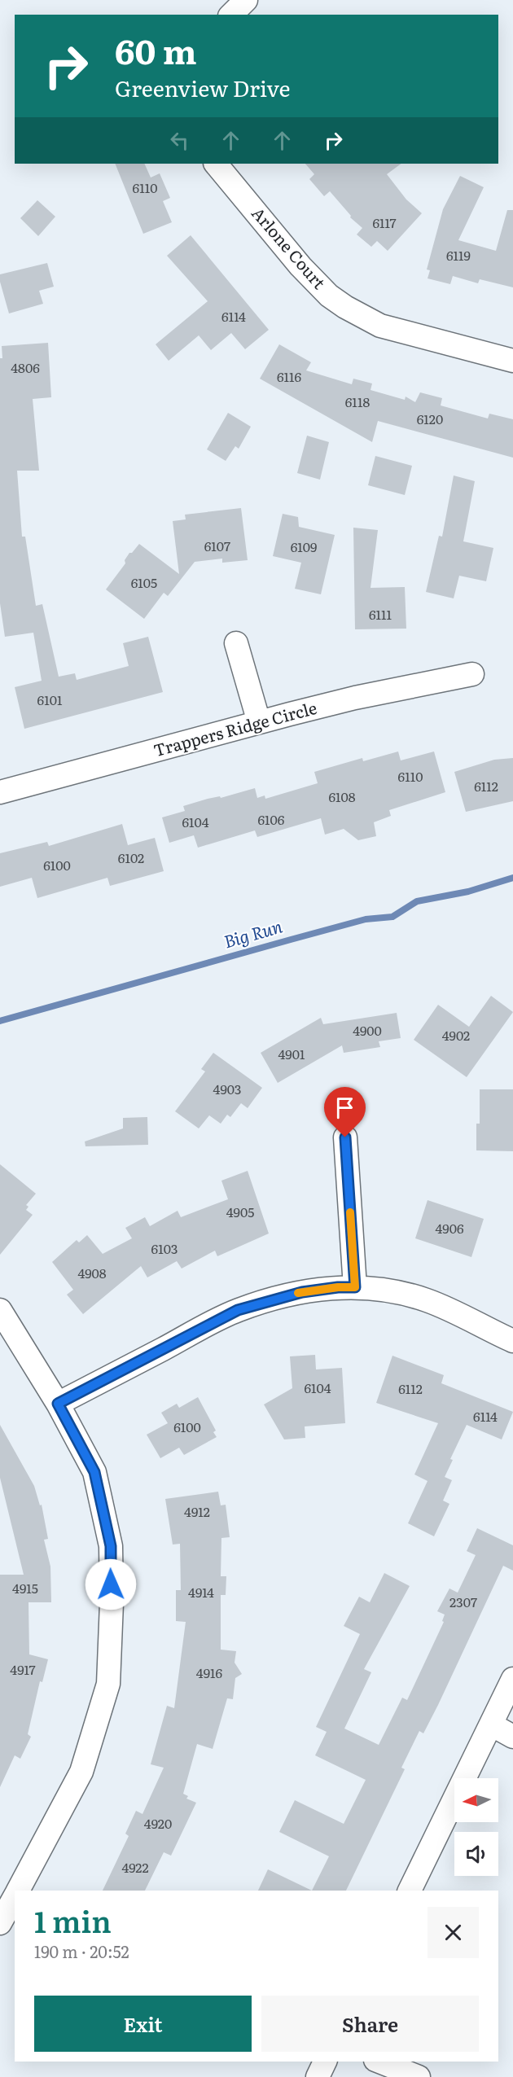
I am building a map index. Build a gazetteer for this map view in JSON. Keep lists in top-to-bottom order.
{
  "streets": {
    "street": ["Arlone Court", "Trappers Ridge Circle"]
  },
  "water": ["Big Run"],
  "house_numbers": [
    "6110",
    "6117",
    "6119",
    "6114",
    "4806",
    "6116",
    "6118",
    "6120",
    "6107",
    "6109",
    "6105",
    "6111",
    "6101",
    "6110",
    "6112",
    "6108",
    "6106",
    "6104",
    "6102",
    "6100",
    "4900",
    "4902",
    "4901",
    "4903",
    "4905",
    "4906",
    "6103",
    "4908",
    "6104",
    "6112",
    "6114",
    "6100",
    "4912",
    "4915",
    "4914",
    "2307",
    "4917",
    "4916",
    "4920",
    "4922"
  ],
  "north": "left",
  "page": {
    "turn": ["60 m", "Greenview Drive"],
    "heading": ["1 min", "190 m · 20:52"],
    "buttons": ["Exit", "Share"]
  }
}
